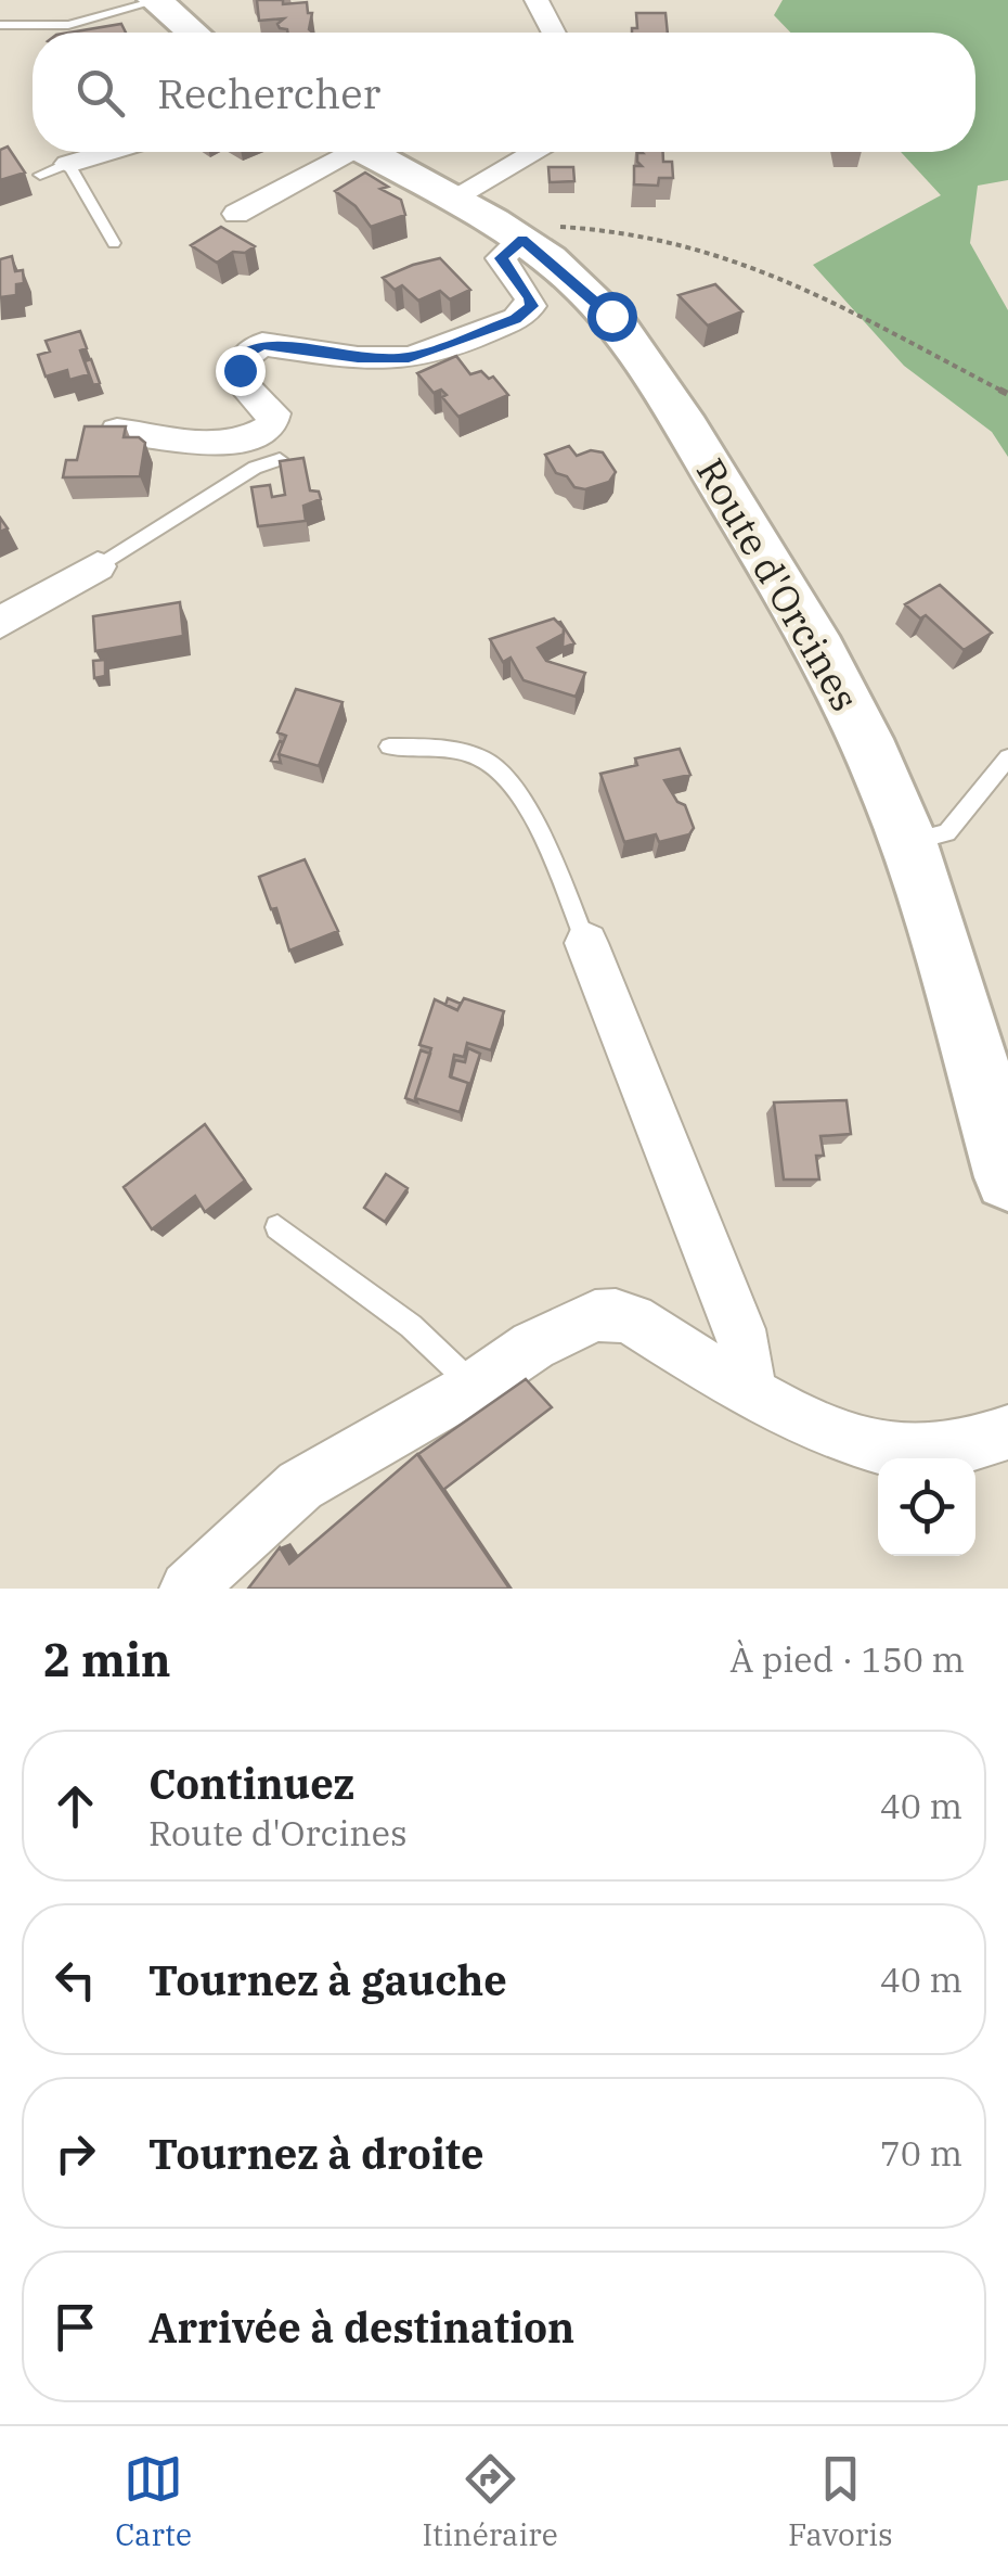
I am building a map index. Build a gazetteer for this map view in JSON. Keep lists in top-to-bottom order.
{
  "streets": {
    "main road": ["Route d'Orcines"]
  },
  "page": {
    "search": "Rechercher",
    "heading": ["2 min", "À pied · 150 m"],
    "list": [
      ["Continuez", "Route d'Orcines", "40 m"],
      ["Tournez à gauche", "40 m"],
      ["Tournez à droite", "70 m"],
      "Arrivée à destination"
    ],
    "nav": ["Carte", "Itinéraire", "Favoris"]
  }
}
